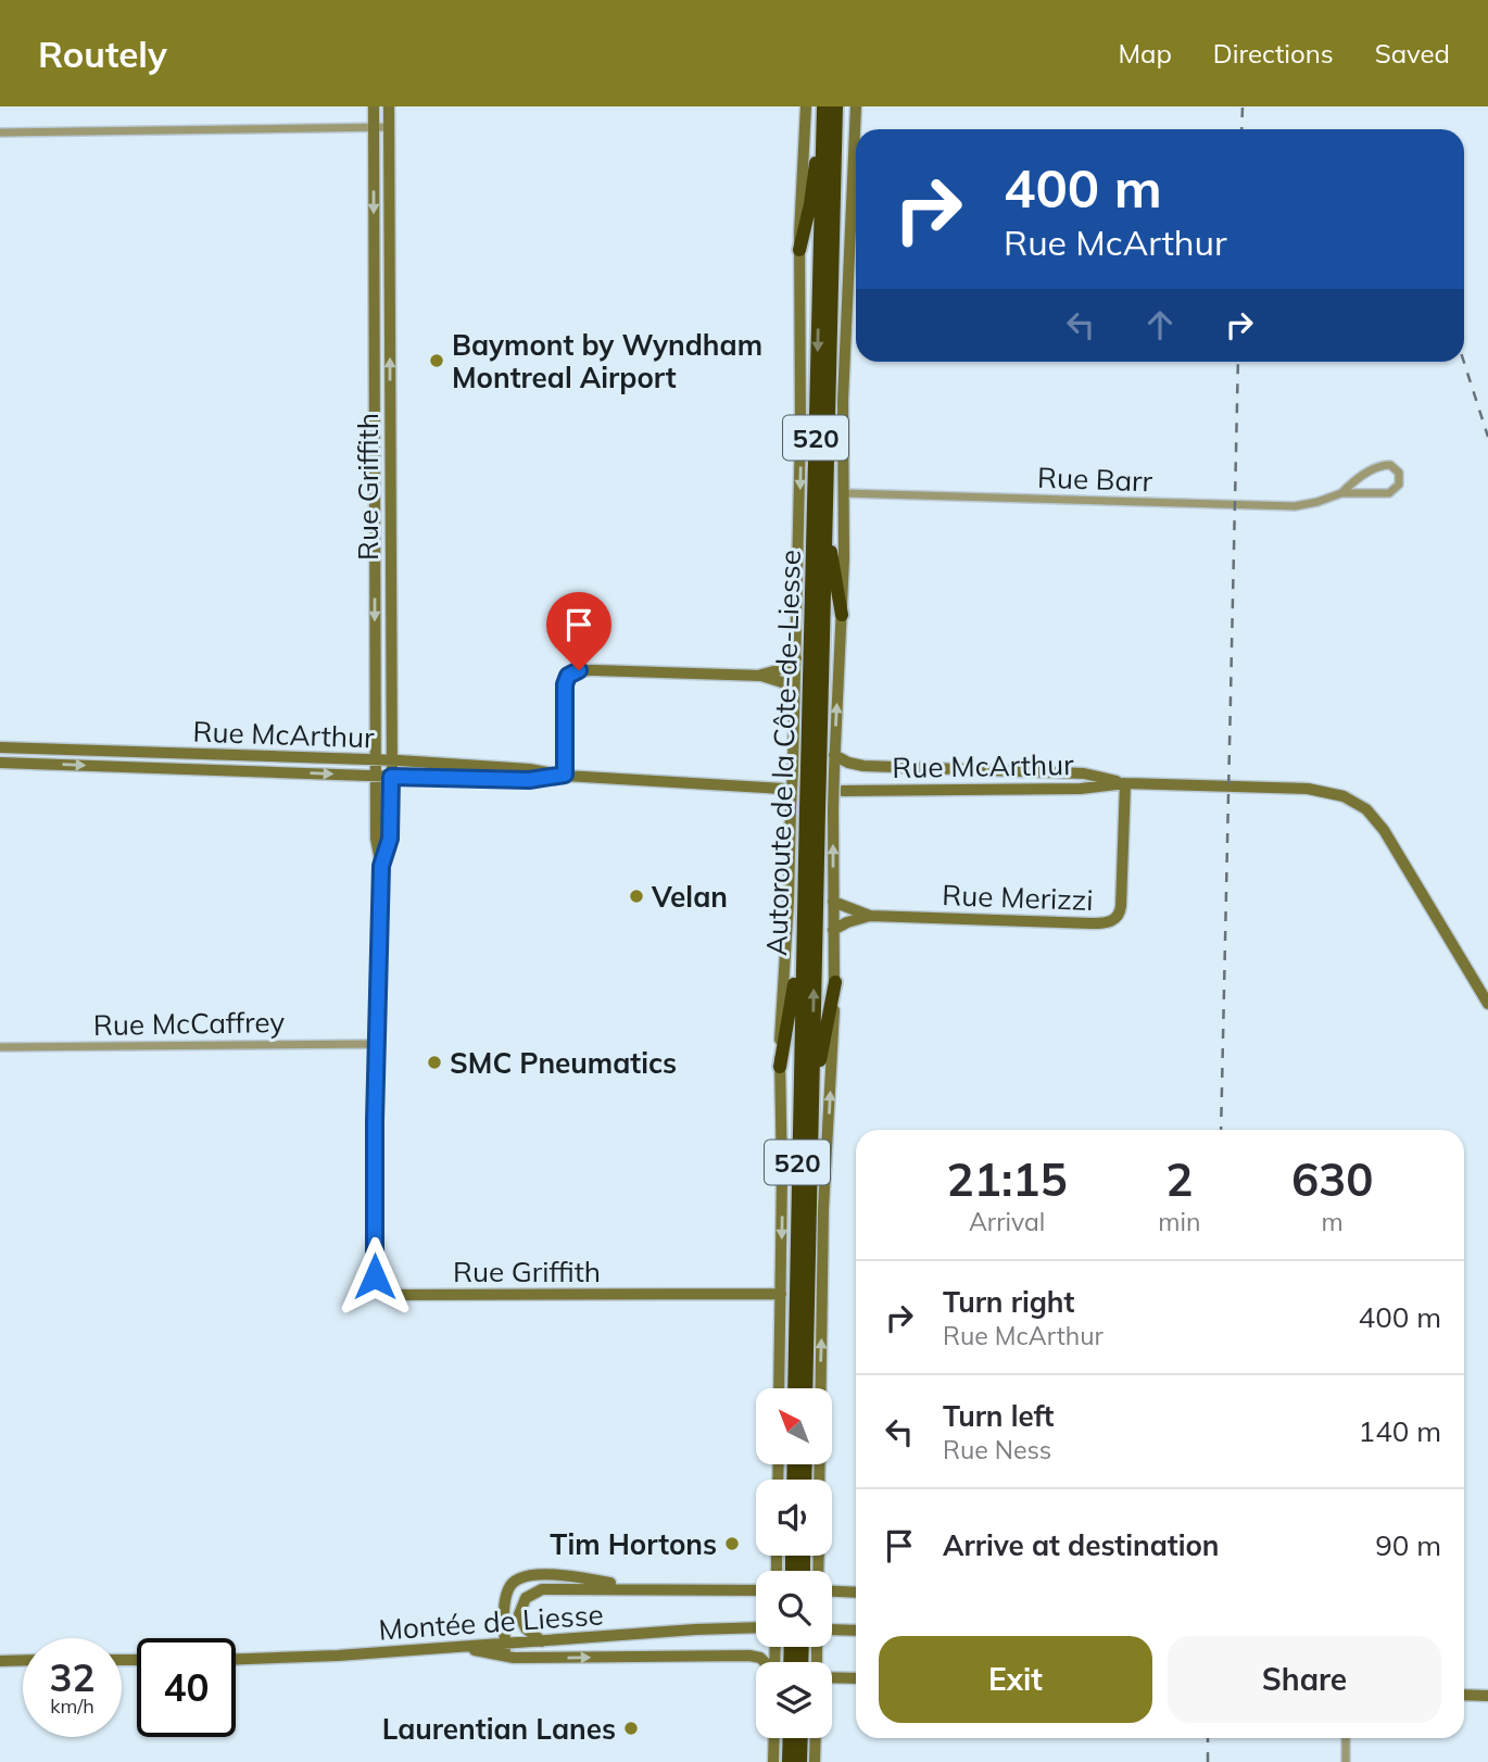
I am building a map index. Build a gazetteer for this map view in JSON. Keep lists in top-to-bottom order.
{
  "streets": {
    "highway": ["520", "Autoroute de la Côte-de-Liesse"],
    "street": [
      "Rue Barr",
      "Rue Griffith",
      "Rue McArthur",
      "Rue Merizzi",
      "Rue McCaffrey",
      "Montée de Liesse"
    ]
  },
  "crossings": [
    ["Rue Griffith", "Rue McArthur"],
    ["Rue Griffith", "Rue McCaffrey"],
    ["Rue McArthur", "Rue Merizzi"]
  ],
  "places": [
    "Baymont by Wyndham Montreal Airport",
    "Velan",
    "SMC Pneumatics",
    "Tim Hortons",
    "Laurentian Lanes"
  ],
  "north": "top left",
  "page": {
    "header": "Routely",
    "nav": ["Map", "Directions", "Saved"],
    "turn": ["400 m", "Rue McArthur"],
    "eta": [
      "21:15",
      "Arrival",
      "2",
      "min",
      "630",
      "m"
    ],
    "list": [
      {
        "name": "Turn right",
        "note": "Rue McArthur",
        "value": "400 m"
      },
      {
        "name": "Turn left",
        "note": "Rue Ness",
        "value": "140 m"
      },
      {
        "name": "Arrive at destination",
        "value": "90 m"
      }
    ],
    "buttons": ["Exit", "Share"],
    "speed": "32 km/h",
    "limit": "40"
  }
}
